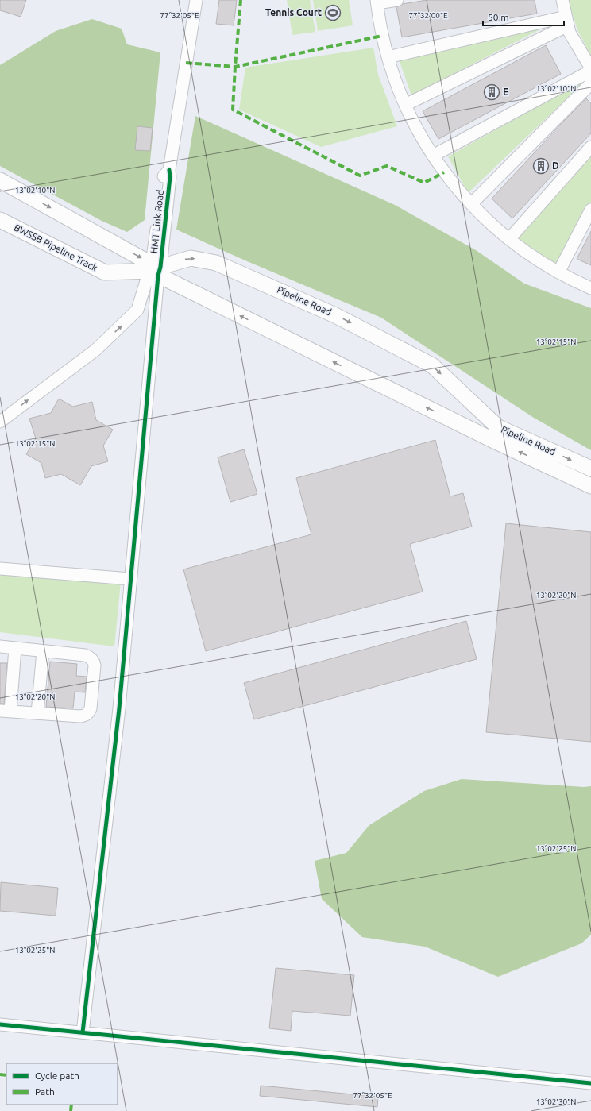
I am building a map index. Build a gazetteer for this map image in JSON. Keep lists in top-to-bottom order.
{
  "streets": {
    "main road": ["BWSSB Pipeline Track", "Pipeline Road"],
    "street": ["HMT Link Road"]
  },
  "crossings": [
    ["HMT Link Road", "BWSSB Pipeline Track"],
    ["HMT Link Road", "Pipeline Road"],
    ["BWSSB Pipeline Track", "Pipeline Road"]
  ],
  "one_way": ["HMT Link Road"],
  "places": {
    "sports": ["Tennis Court"],
    "building": ["E", "D"]
  },
  "legend": ["Cycle path", "Path"],
  "scale_bar": "50 m",
  "coordinates": [
    "77°32'05\"E",
    "77°32'00\"E",
    "13°02'10\"N",
    "13°02'15\"N",
    "13°02'20\"N",
    "13°02'25\"N",
    "13°02'30\"N"
  ]
}
